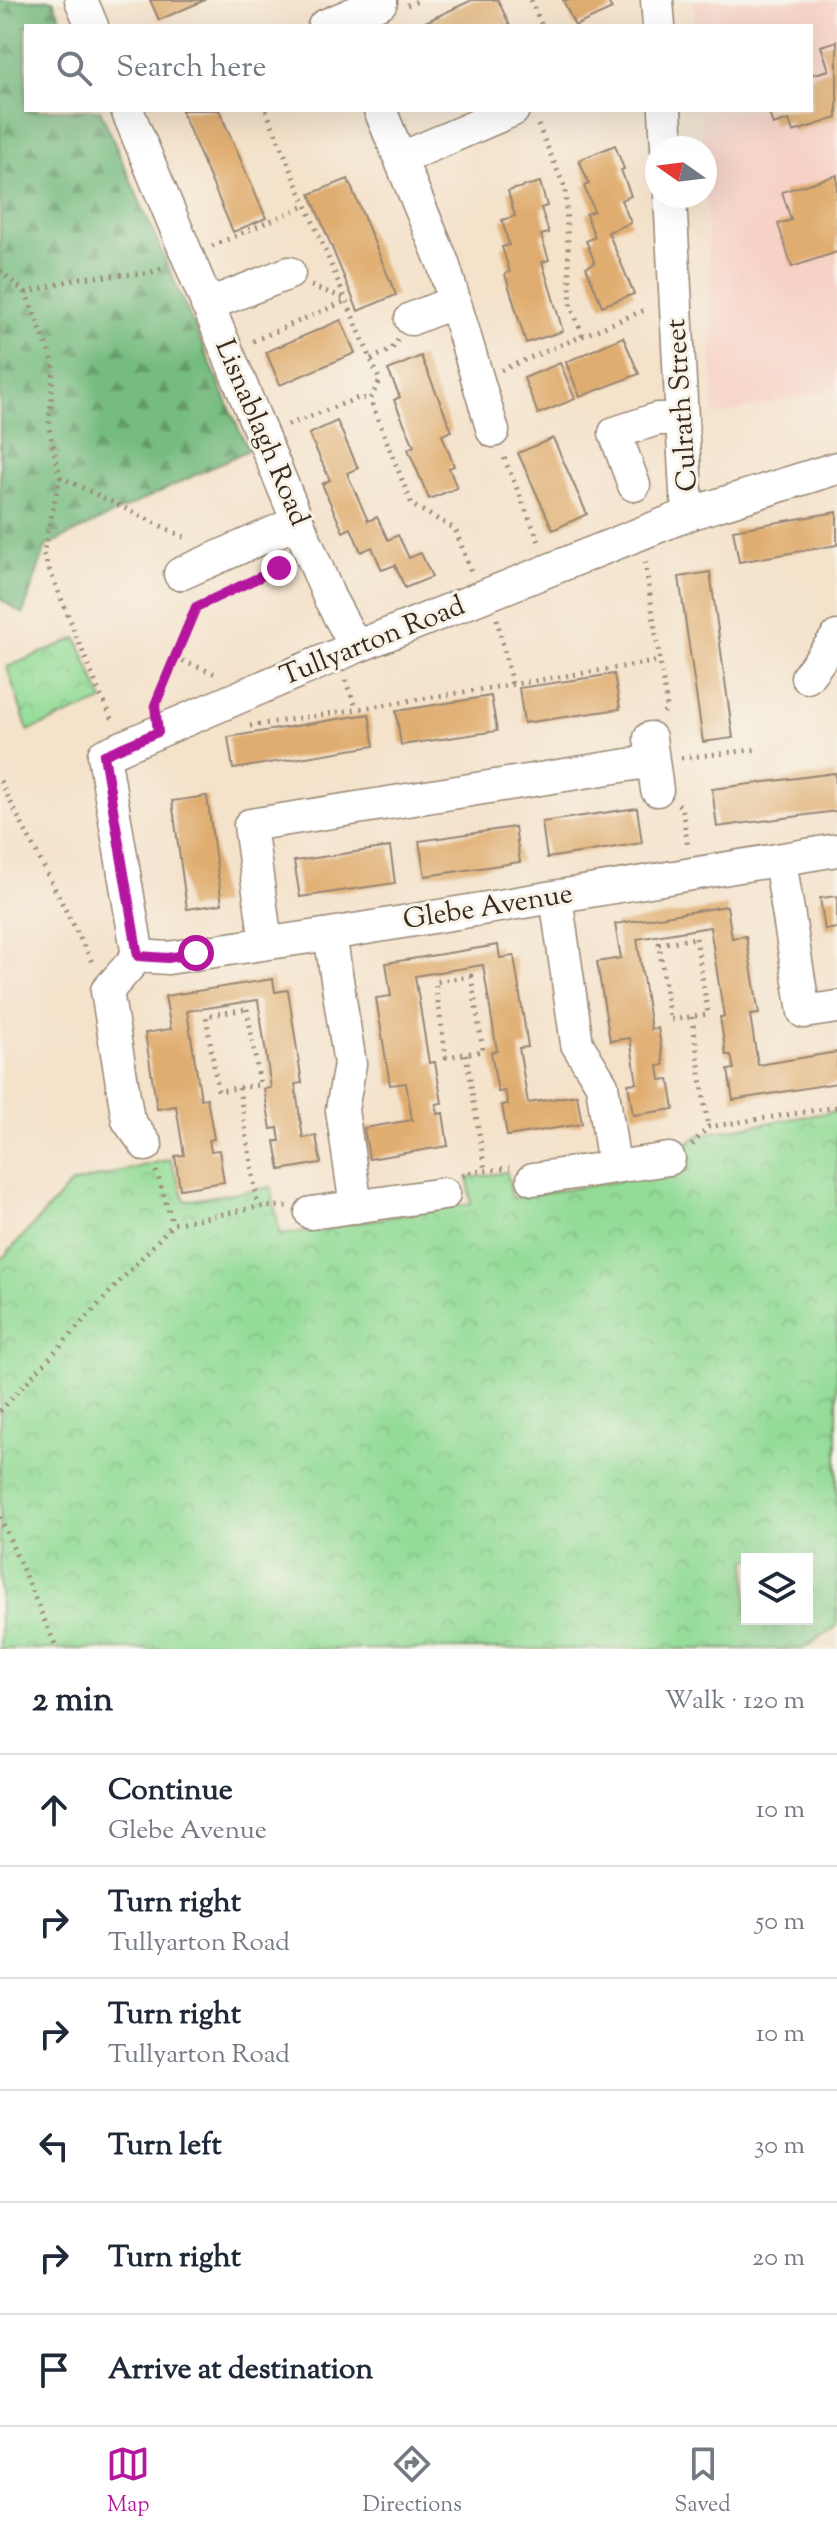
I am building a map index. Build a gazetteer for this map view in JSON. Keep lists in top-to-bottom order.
{
  "streets": {
    "street": [
      "Culrath Street",
      "Lisnablagh Road",
      "Tullyarton Road",
      "Glebe Avenue"
    ]
  },
  "crossings": [
    ["Culrath Street", "Tullyarton Road"],
    ["Lisnablagh Road", "Tullyarton Road"],
    ["Tullyarton Road", "Glebe Avenue"]
  ],
  "north": "left",
  "page": {
    "search": "Search here",
    "heading": ["2 min", "Walk · 120 m"],
    "list": [
      ["Continue", "Glebe Avenue", "10 m"],
      ["Turn right", "Tullyarton Road", "50 m"],
      ["Turn right", "Tullyarton Road", "10 m"],
      ["Turn left", "30 m"],
      ["Turn right", "20 m"],
      "Arrive at destination"
    ],
    "nav": ["Map", "Directions", "Saved"]
  }
}
